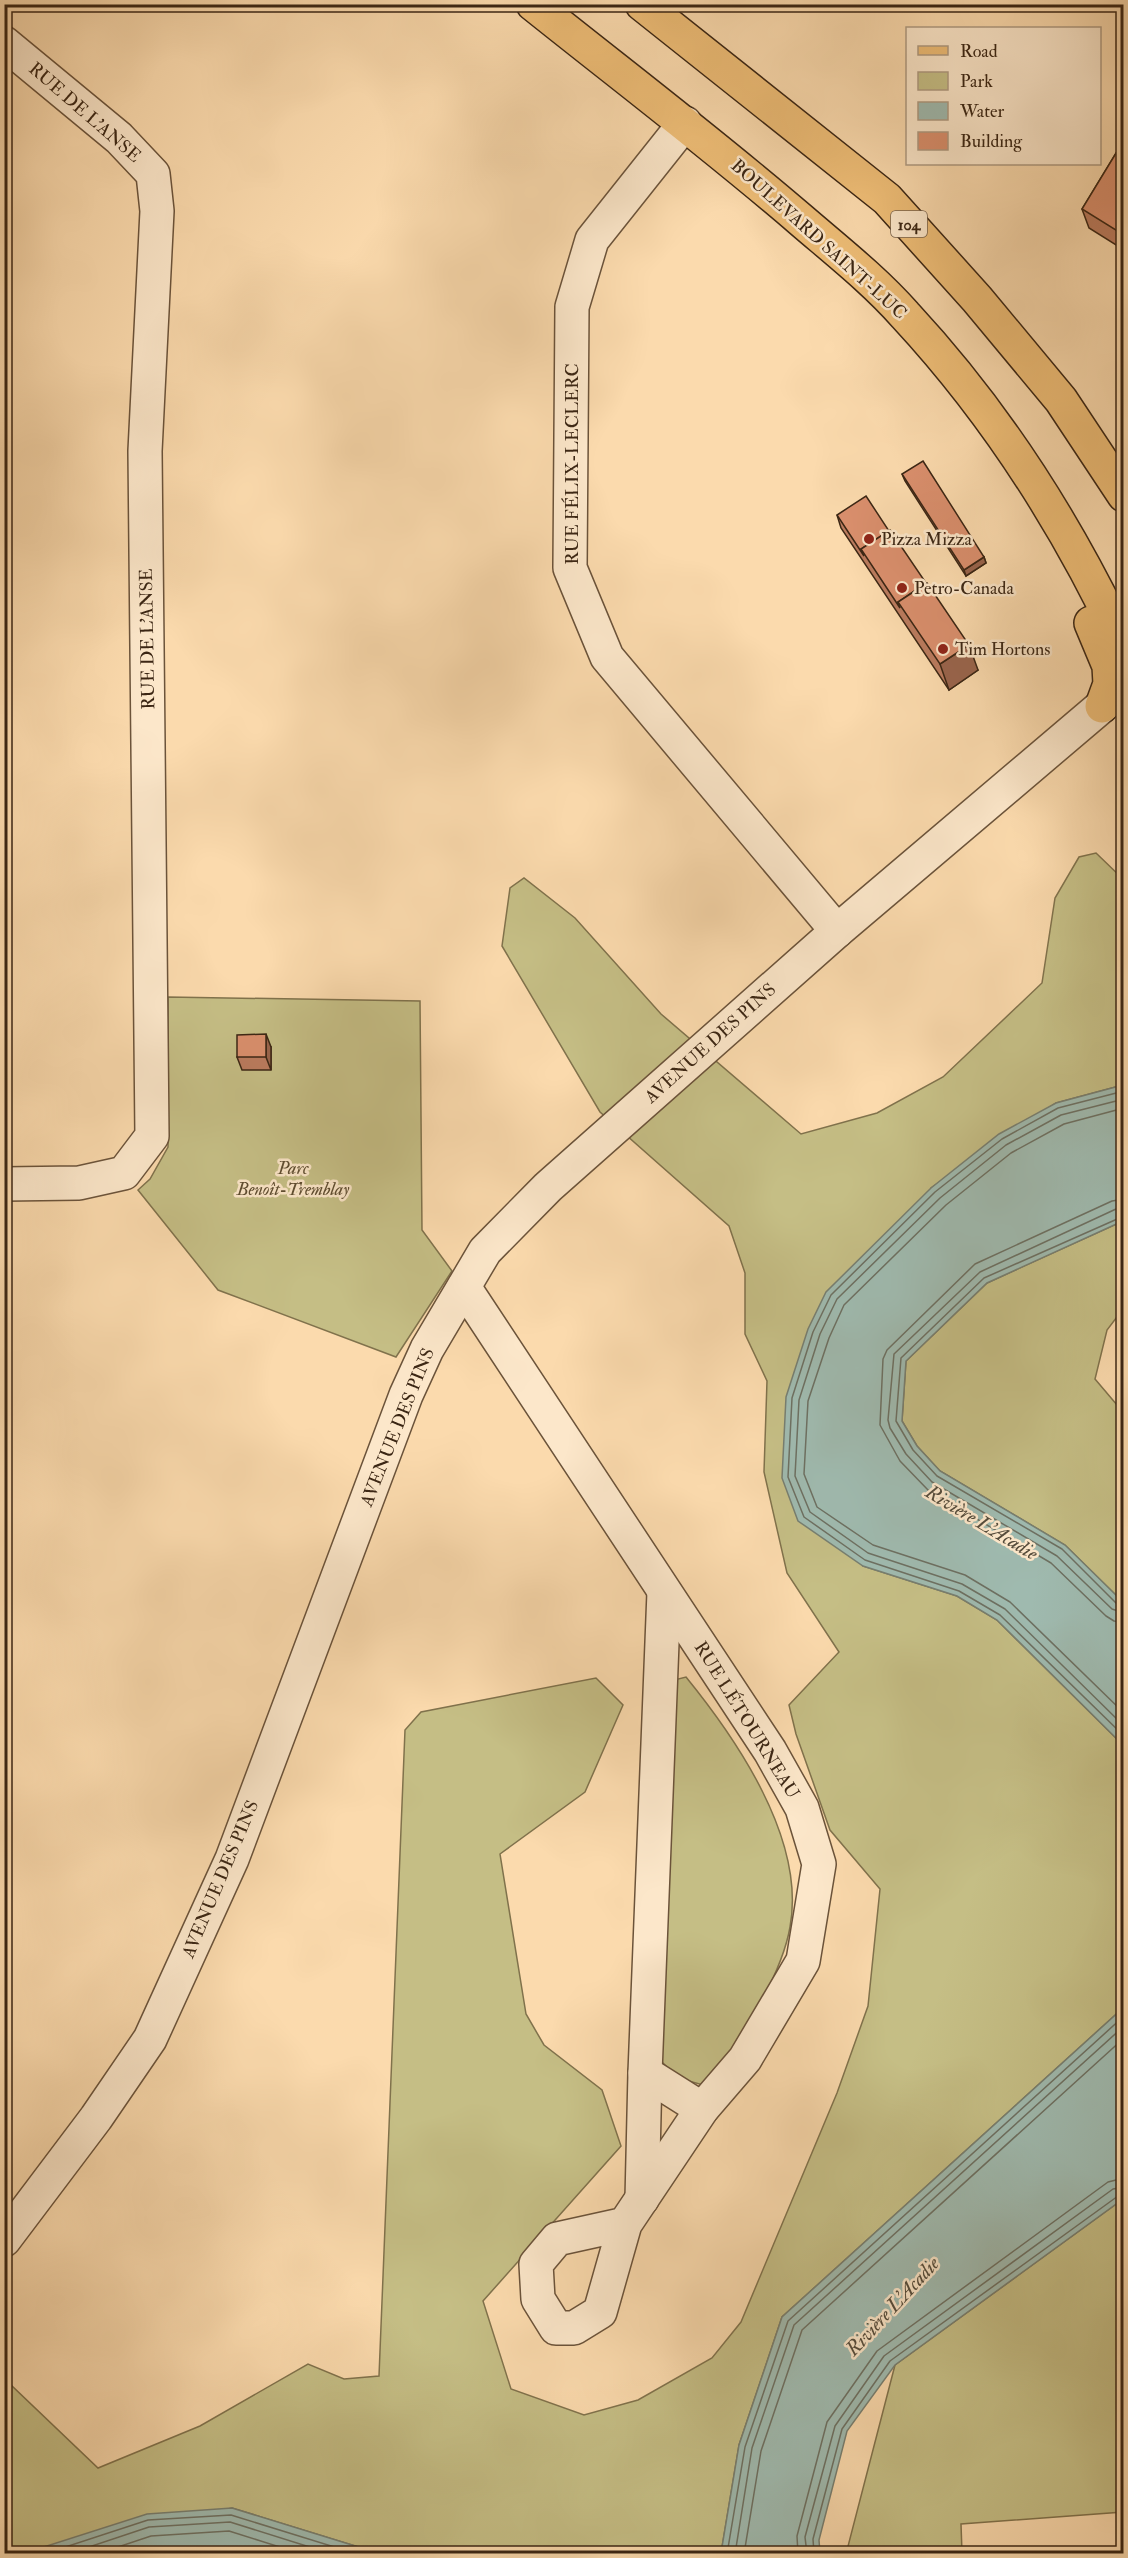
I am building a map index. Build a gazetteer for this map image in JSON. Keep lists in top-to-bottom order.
{
  "streets": {
    "main road": ["104", "BOULEVARD SAINT-LUC"],
    "street": [
      "RUE DE L'ANSE",
      "RUE FÉLIX-LECLERC",
      "AVENUE DES PINS",
      "RUE LÉTOURNEAU"
    ]
  },
  "crossings": [
    ["BOULEVARD SAINT-LUC", "RUE FÉLIX-LECLERC"],
    ["RUE FÉLIX-LECLERC", "AVENUE DES PINS"],
    ["AVENUE DES PINS", "RUE LÉTOURNEAU"]
  ],
  "water": ["Rivière L'Acadie"],
  "parks": ["Parc Benoît-Tremblay"],
  "places": ["Pizza Mizza", "Petro-Canada", "Tim Hortons"],
  "legend": [
    "Road",
    "Park",
    "Water",
    "Building"
  ]
}
